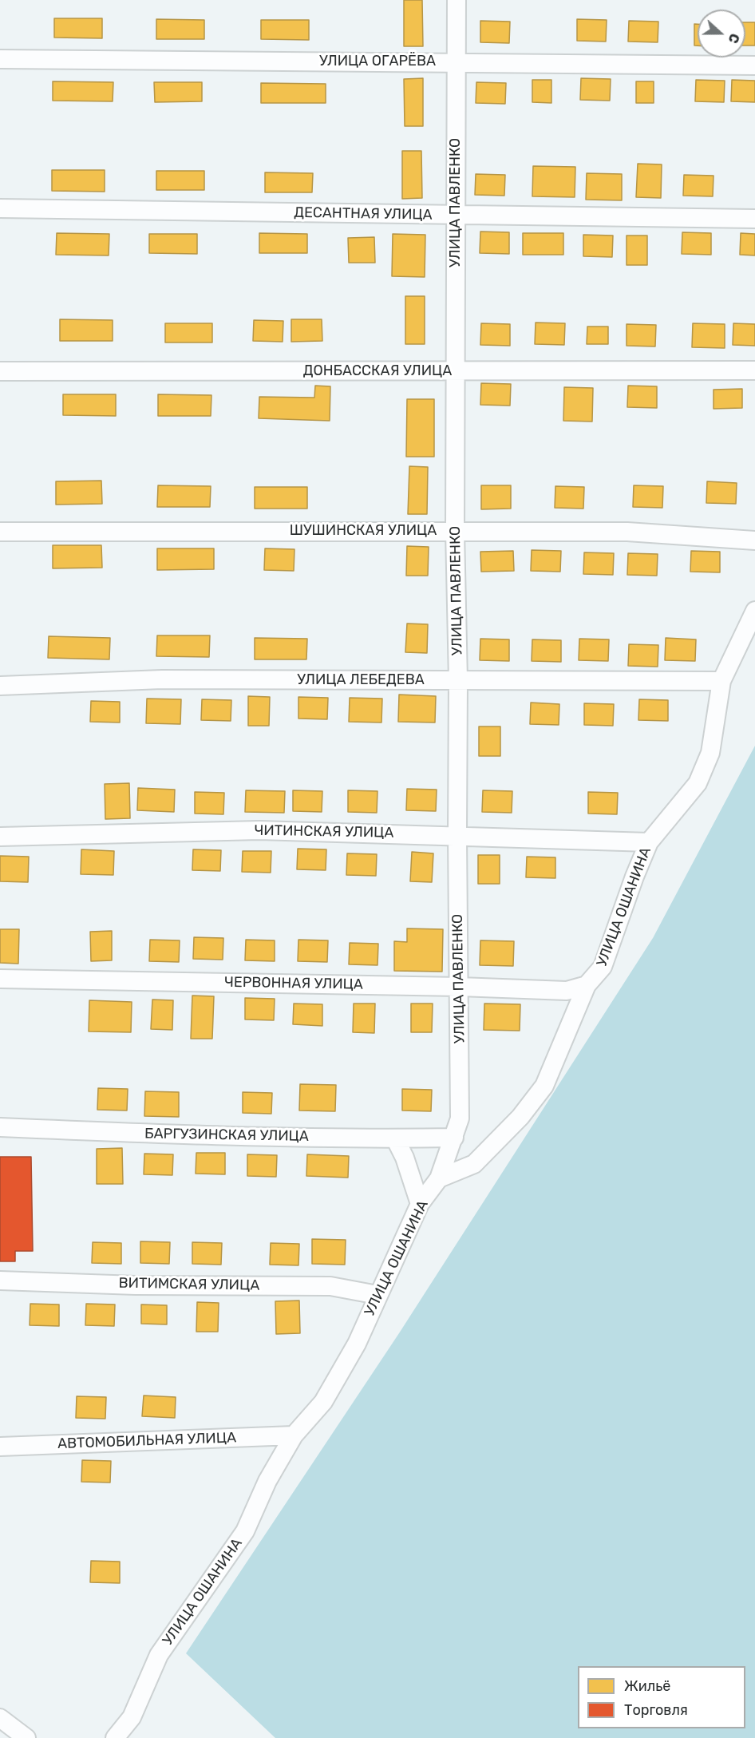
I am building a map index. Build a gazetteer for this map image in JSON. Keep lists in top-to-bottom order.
{
  "streets": {
    "street": [
      "УЛИЦА ОГАРЁВА",
      "УЛИЦА ПАВЛЕНКО",
      "ДЕСАНТНАЯ УЛИЦА",
      "ДОНБАССКАЯ УЛИЦА",
      "ШУШИНСКАЯ УЛИЦА",
      "УЛИЦА ЛЕБЕДЕВА",
      "ЧИТИНСКАЯ УЛИЦА",
      "УЛИЦА ОШАНИНА",
      "ЧЕРВОННАЯ УЛИЦА",
      "БАРГУЗИНСКАЯ УЛИЦА",
      "ВИТИМСКАЯ УЛИЦА",
      "АВТОМОБИЛЬНАЯ УЛИЦА"
    ]
  },
  "crossings": [
    ["УЛИЦА ОГАРЁВА", "УЛИЦА ПАВЛЕНКО"],
    ["УЛИЦА ПАВЛЕНКО", "ДЕСАНТНАЯ УЛИЦА"],
    ["УЛИЦА ПАВЛЕНКО", "ДОНБАССКАЯ УЛИЦА"],
    ["УЛИЦА ПАВЛЕНКО", "ШУШИНСКАЯ УЛИЦА"],
    ["УЛИЦА ПАВЛЕНКО", "УЛИЦА ЛЕБЕДЕВА"],
    ["УЛИЦА ПАВЛЕНКО", "ЧИТИНСКАЯ УЛИЦА"],
    ["УЛИЦА ПАВЛЕНКО", "УЛИЦА ОШАНИНА"],
    ["УЛИЦА ПАВЛЕНКО", "ЧЕРВОННАЯ УЛИЦА"],
    ["УЛИЦА ПАВЛЕНКО", "БАРГУЗИНСКАЯ УЛИЦА"],
    ["УЛИЦА ЛЕБЕДЕВА", "УЛИЦА ОШАНИНА"],
    ["ЧИТИНСКАЯ УЛИЦА", "УЛИЦА ОШАНИНА"],
    ["УЛИЦА ОШАНИНА", "ЧЕРВОННАЯ УЛИЦА"],
    ["УЛИЦА ОШАНИНА", "ВИТИМСКАЯ УЛИЦА"],
    ["УЛИЦА ОШАНИНА", "АВТОМОБИЛЬНАЯ УЛИЦА"]
  ],
  "legend": ["Жильё", "Торговля"],
  "north": "right"
}
